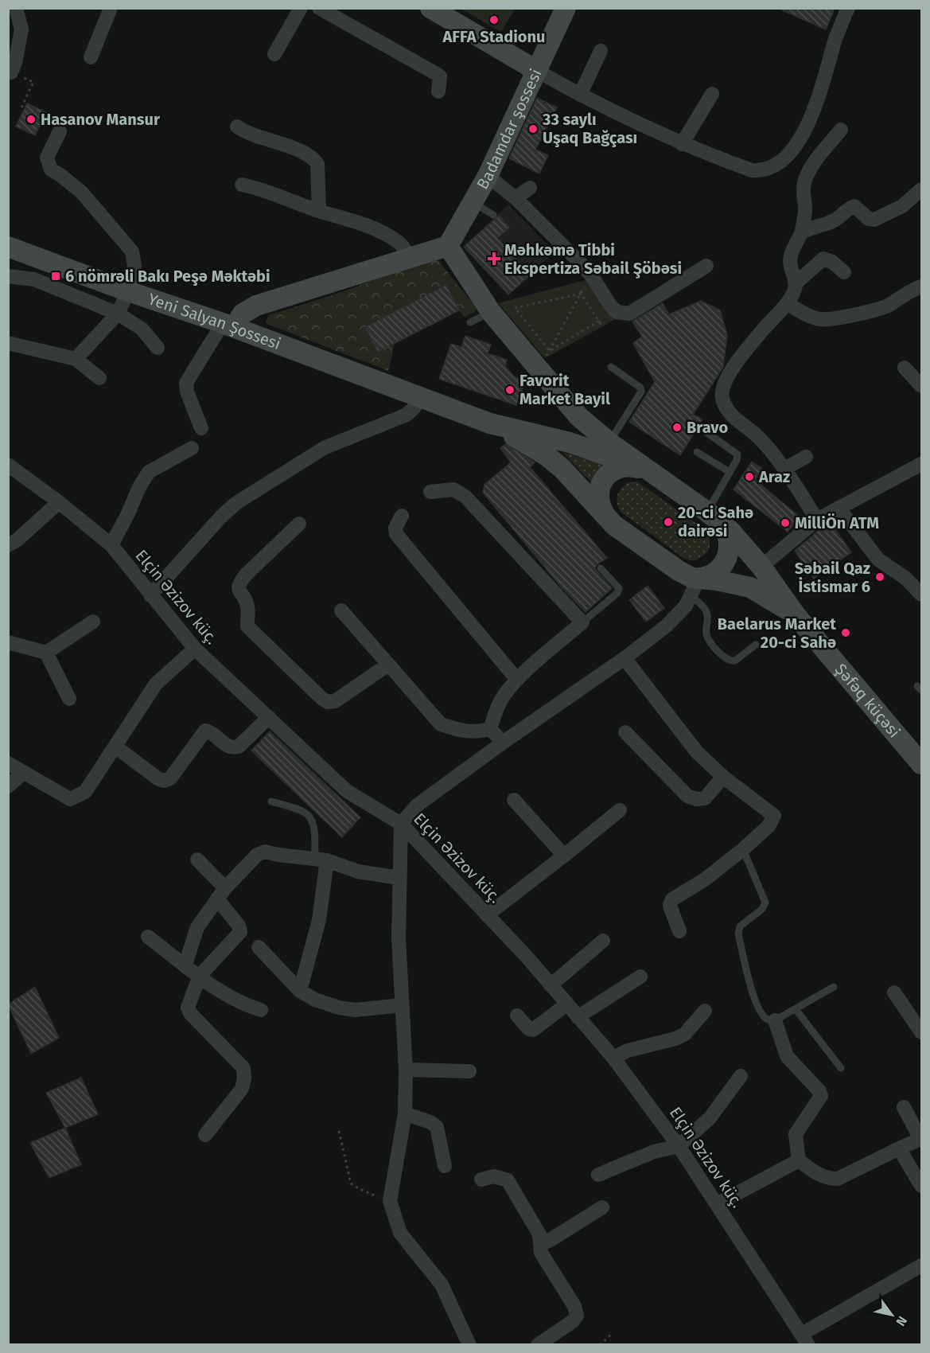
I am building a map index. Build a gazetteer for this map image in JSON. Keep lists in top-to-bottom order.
{
  "streets": {
    "main road": ["Badamdar şossesi", "Yeni Salyan Şossesi", "Şəfəq küçəsi"],
    "street": ["Elçin Əzizov küç."]
  },
  "places": {
    "other": [
      "AFFA Stadionu",
      "Hasanov Mansur",
      "33 saylı Uşaq Bağçası",
      "Favorit Market Bayil",
      "Bravo",
      "Araz",
      "20-ci Sahə dairəsi",
      "MilliÖn ATM",
      "Səbail Qaz İstismar 6",
      "Baelarus Market 20-ci Sahə"
    ],
    "health": ["Məhkəmə Tibbi Ekspertiza Səbail Şöbəsi"],
    "transit": ["6 nömrəli Bakı Peşə Məktəbi"]
  },
  "north": "bottom right"
}
